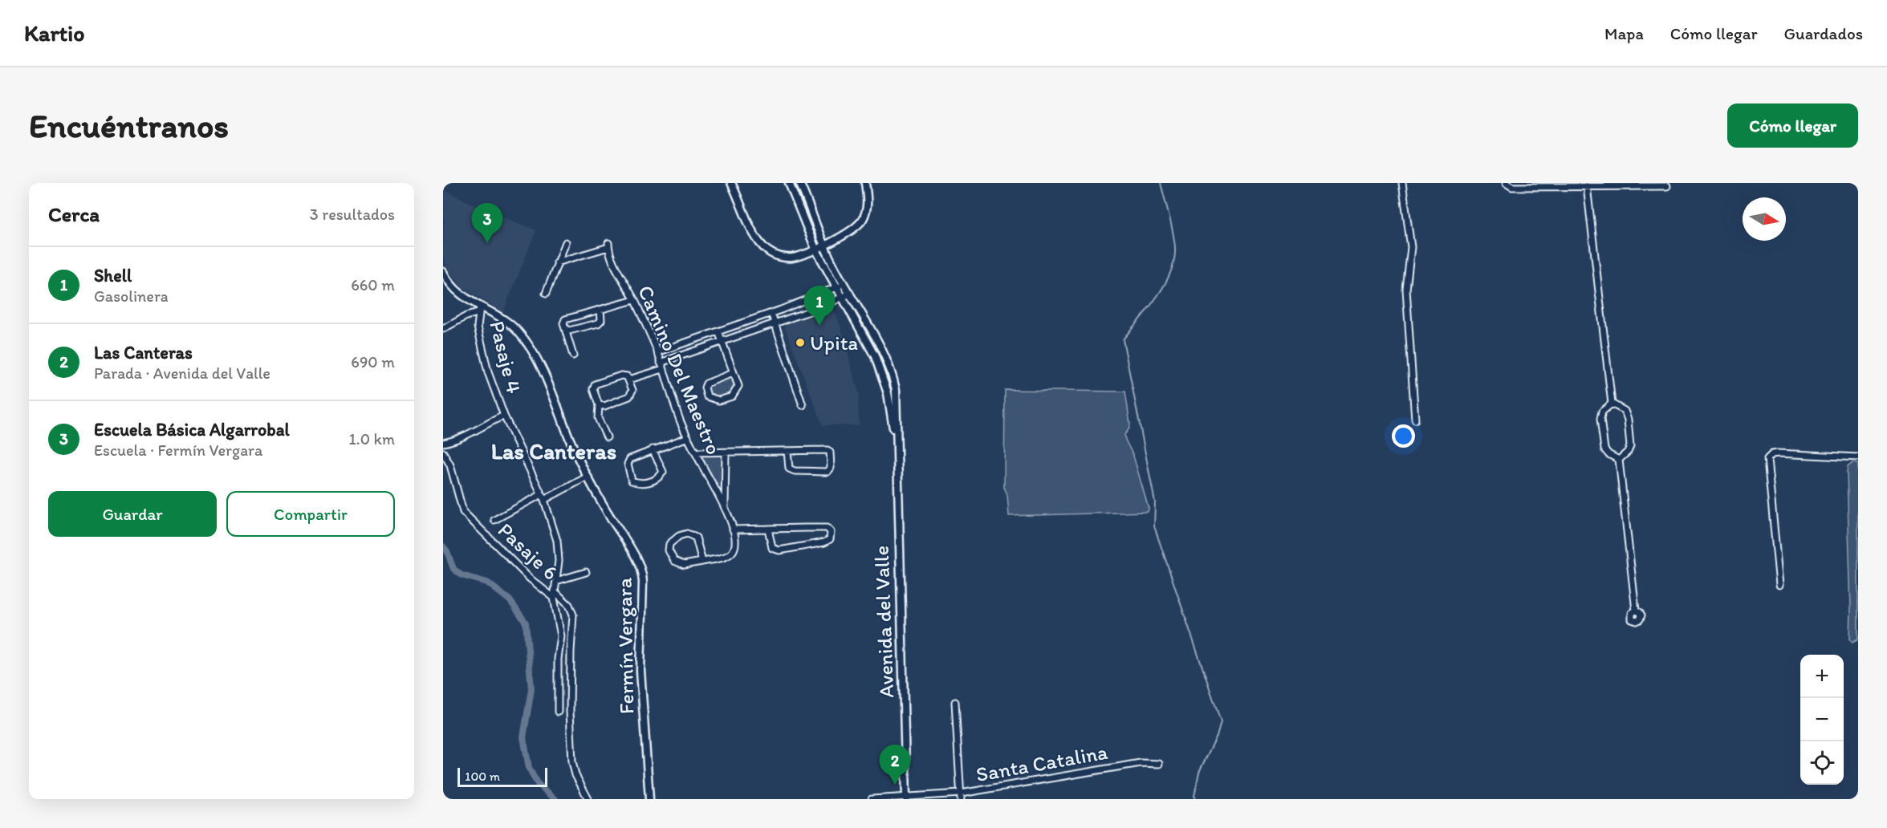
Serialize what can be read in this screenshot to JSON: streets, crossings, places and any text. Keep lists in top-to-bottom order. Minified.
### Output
{"streets":{"street":["Pasaje 4","Camino Del Maestro","Pasaje 6","Avenida del Valle","Fermín Vergara","Santa Catalina"]},"crossings":[["Pasaje 4","Pasaje 6"],["Pasaje 4","Fermín Vergara"],["Avenida del Valle","Santa Catalina"]],"districts":["Las Canteras"],"places":["Upita"],"scale_bar":"100 m","north":"right","page":{"header":"Kartio","nav":["Mapa","Cómo llegar","Guardados"],"buttons":["Cómo llegar",["Guardar","Compartir"]],"title":"Encuéntranos","heading":["Cerca","3 resultados"],"pins":["3","1","2"],"list":[{"mark":"1","name":"Shell","note":"Gasolinera","value":"660 m"},{"mark":"2","name":"Las Canteras","note":"Parada · Avenida del Valle","value":"690 m"},{"mark":"3","name":"Escuela Básica Algarrobal","note":"Escuela · Fermín Vergara","value":"1.0 km"}],"map_buttons":["+","−"],"scale":"100 m"}}
